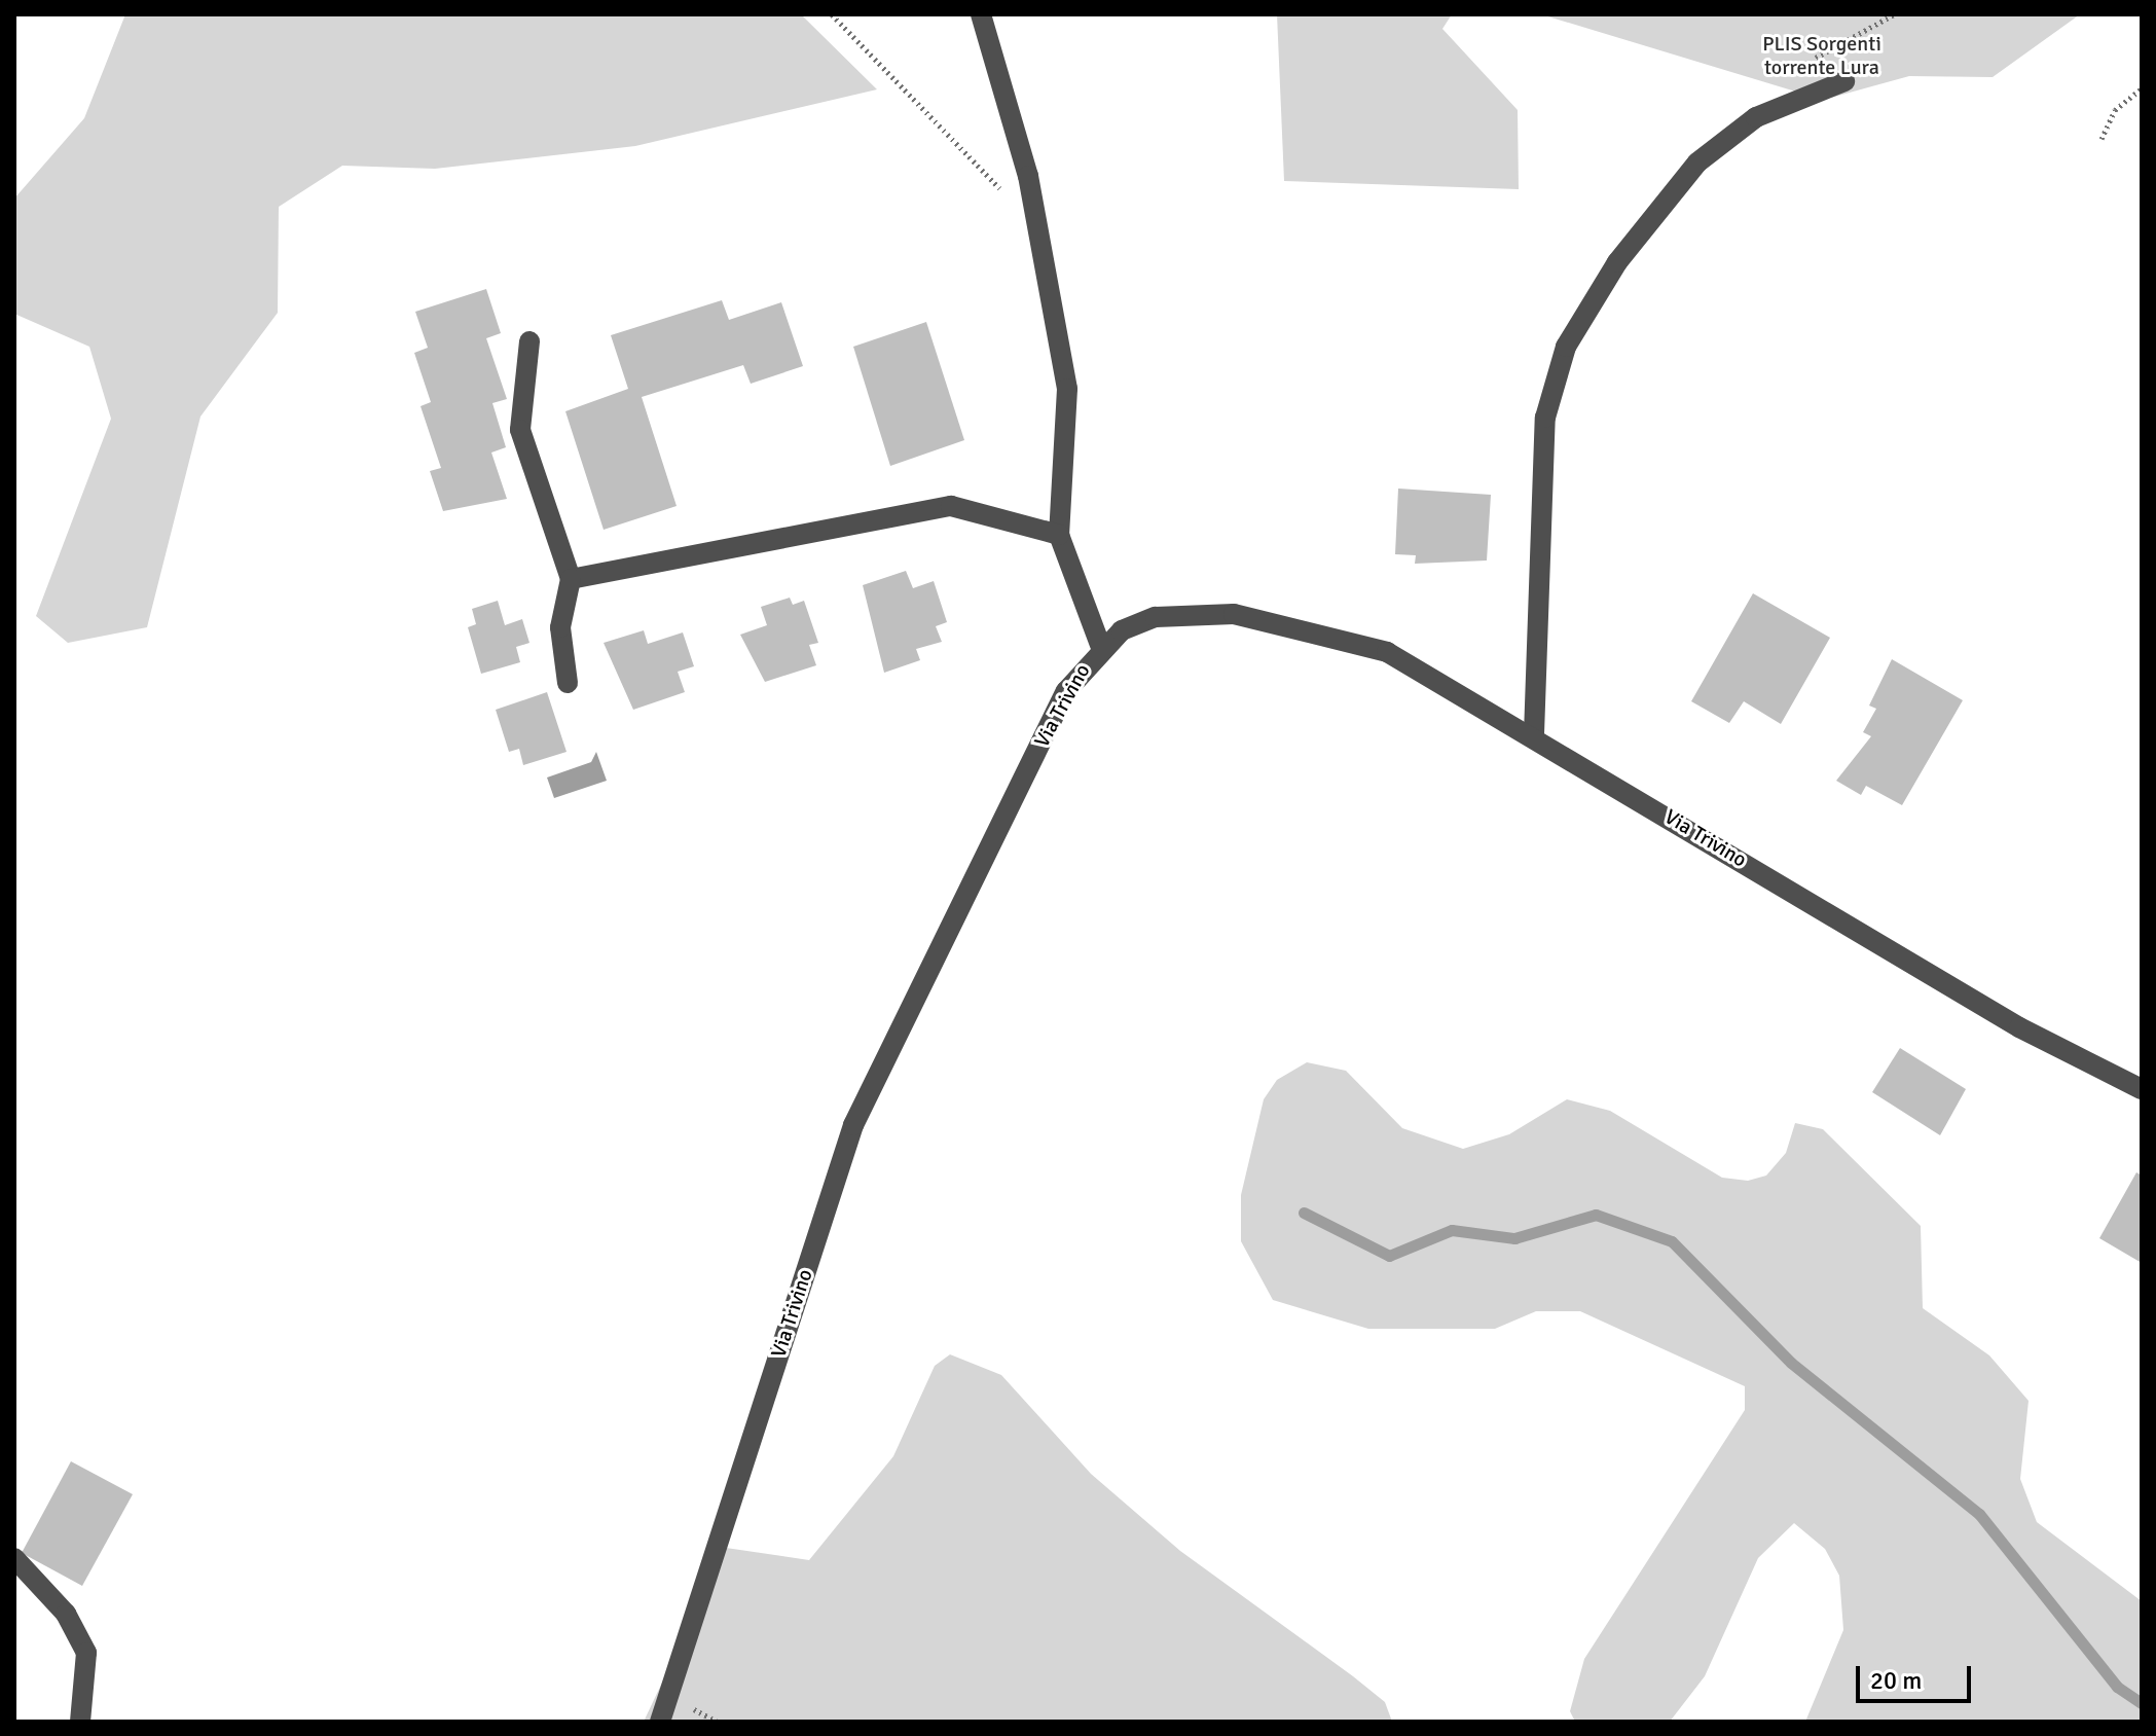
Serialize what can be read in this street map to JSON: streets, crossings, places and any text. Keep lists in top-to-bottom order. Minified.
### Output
{"streets":{"street":["Via Trivino"]},"parks":["PLIS Sorgenti torrente Lura"],"scale_bar":"20 m"}
